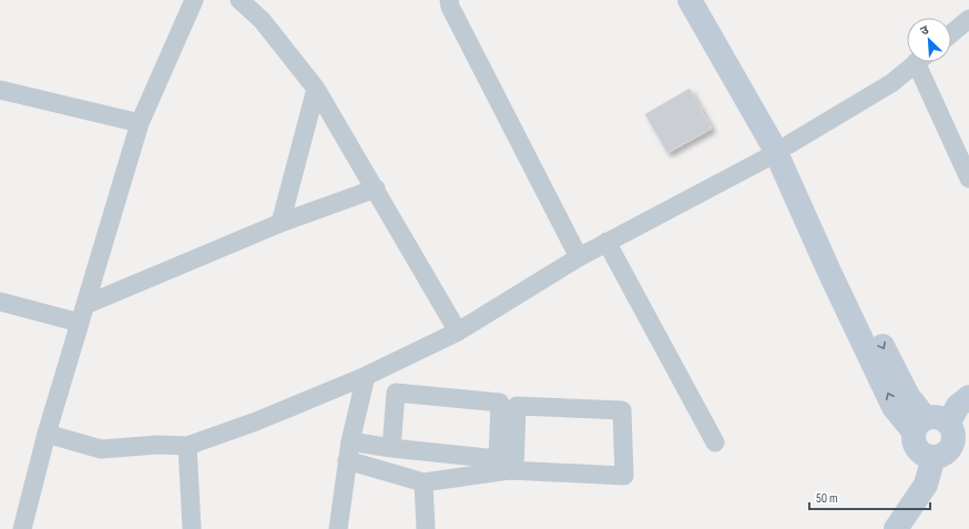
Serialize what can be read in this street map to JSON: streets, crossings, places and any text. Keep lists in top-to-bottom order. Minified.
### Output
{"scale_bar":"50 m","north":"top left"}
